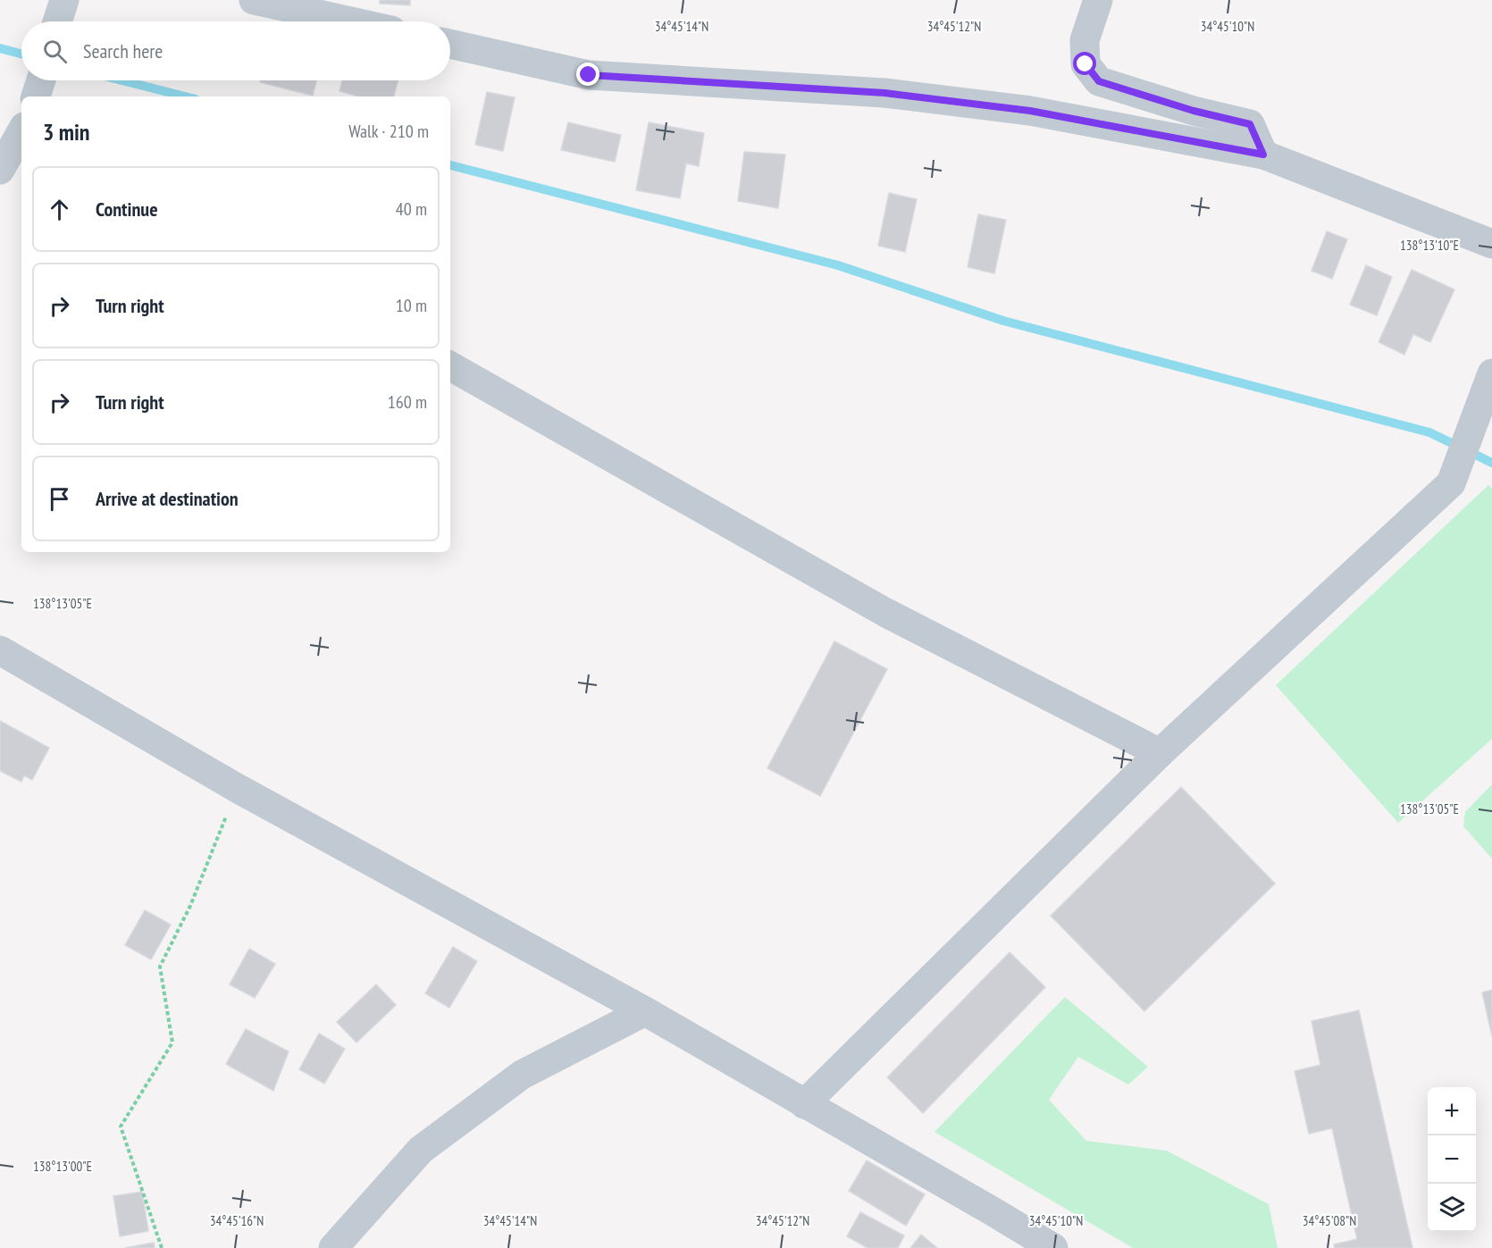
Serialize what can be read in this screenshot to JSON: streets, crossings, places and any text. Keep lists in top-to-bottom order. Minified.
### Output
{"page":{"search":"Search here","heading":["3 min","Walk · 210 m"],"list":[["Continue","40 m"],["Turn right","10 m"],["Turn right","160 m"],"Arrive at destination"],"map_buttons":["+","−"]},"coordinates":["34°45'14\"N","34°45'12\"N","34°45'10\"N","138°13'10\"E","138°13'05\"E","138°13'00\"E","34°45'16\"N","34°45'08\"N"]}
